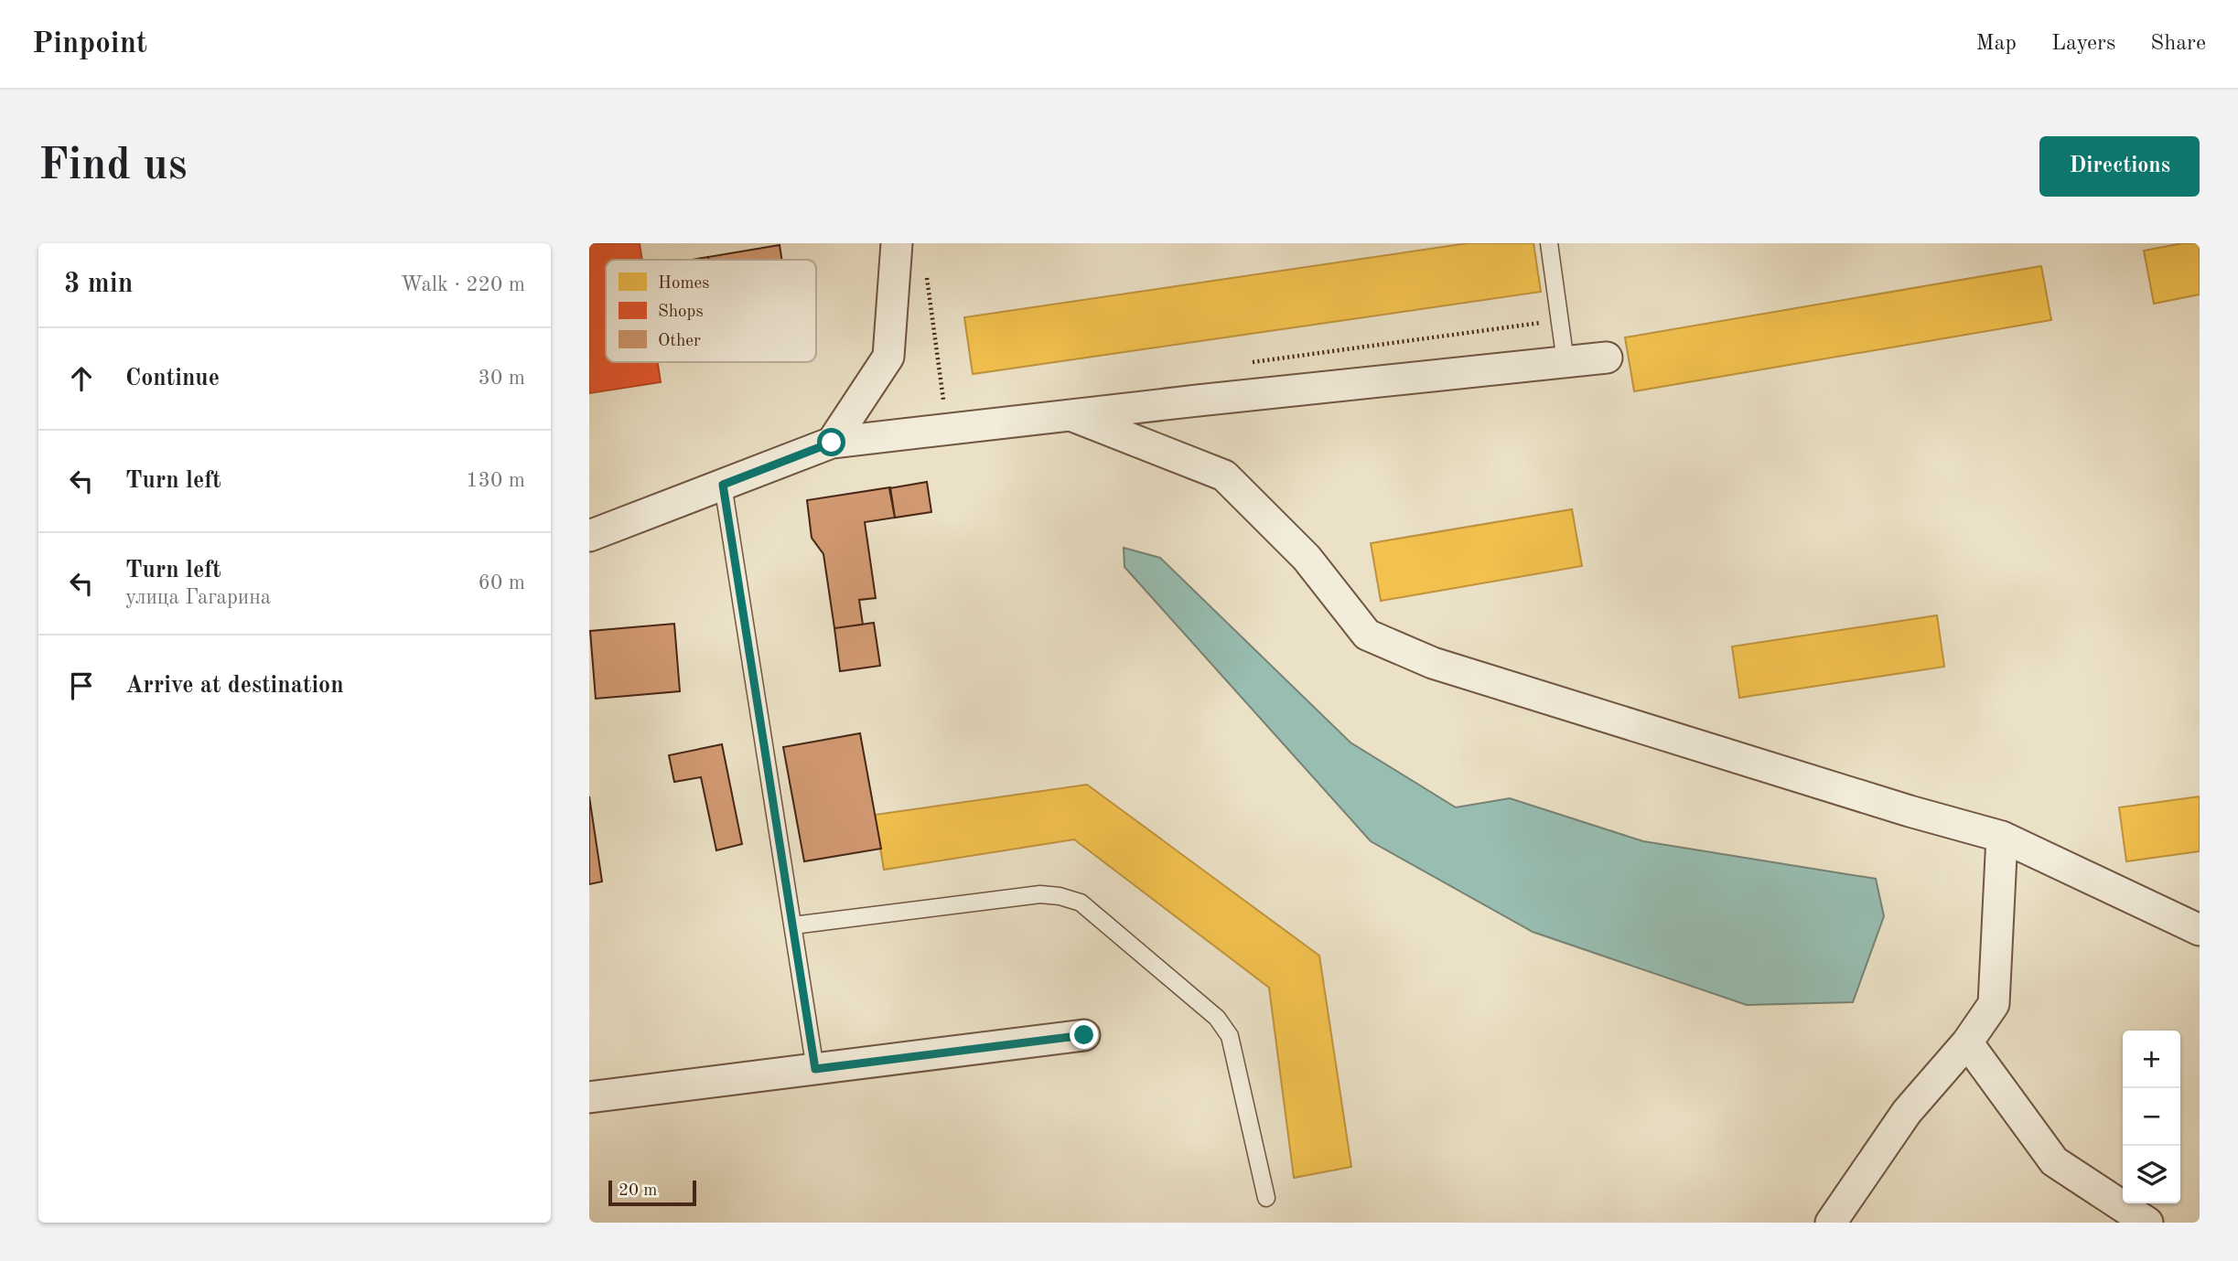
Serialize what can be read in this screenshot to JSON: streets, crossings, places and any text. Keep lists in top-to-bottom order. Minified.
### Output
{"legend":["Homes","Shops","Other"],"scale_bar":"20 m","page":{"header":"Pinpoint","nav":["Map","Layers","Share"],"buttons":"Directions","title":"Find us","heading":["3 min","Walk · 220 m"],"list":[["Continue","30 m"],["Turn left","130 m"],["Turn left","улица Гагарина","60 m"],"Arrive at destination"],"map_buttons":["+","−"],"scale":"20 m"}}
